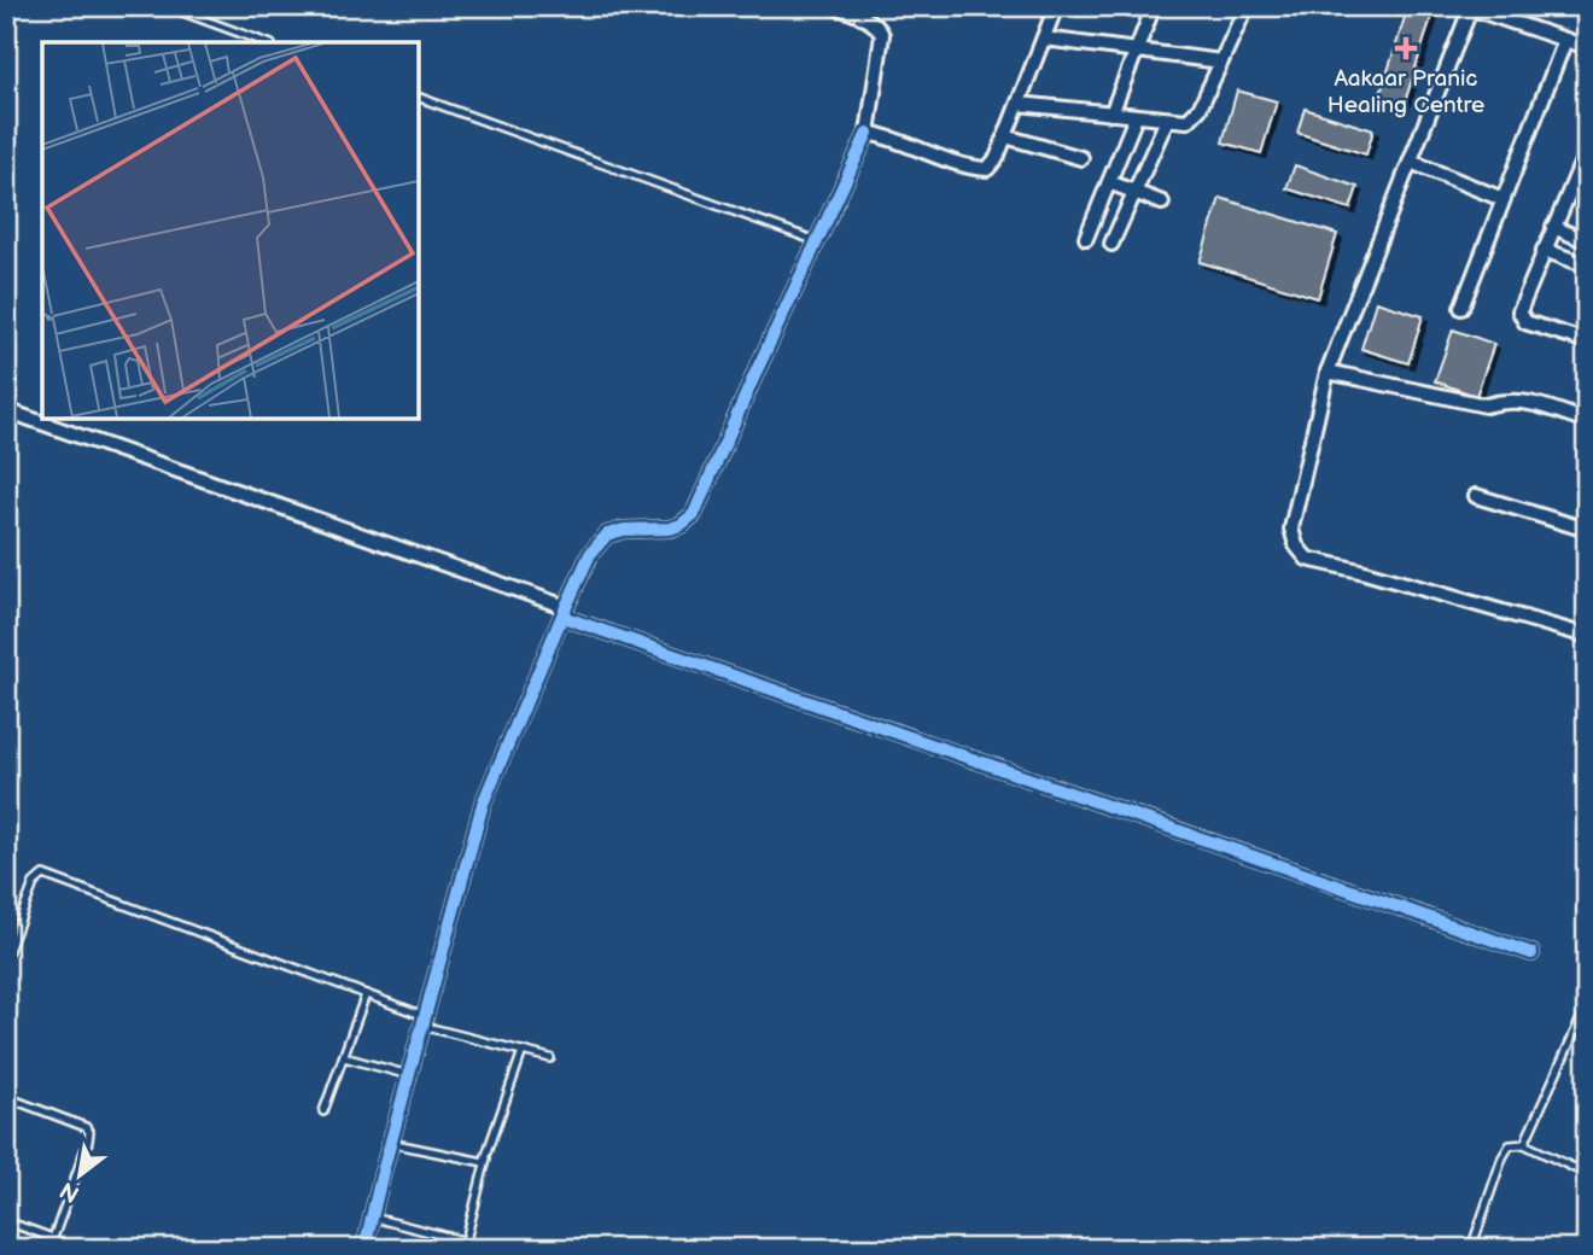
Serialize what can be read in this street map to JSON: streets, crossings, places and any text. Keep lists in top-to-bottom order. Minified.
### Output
{"places":{"health":["Aakaar Pranic Healing Centre"]},"north":"bottom left"}
